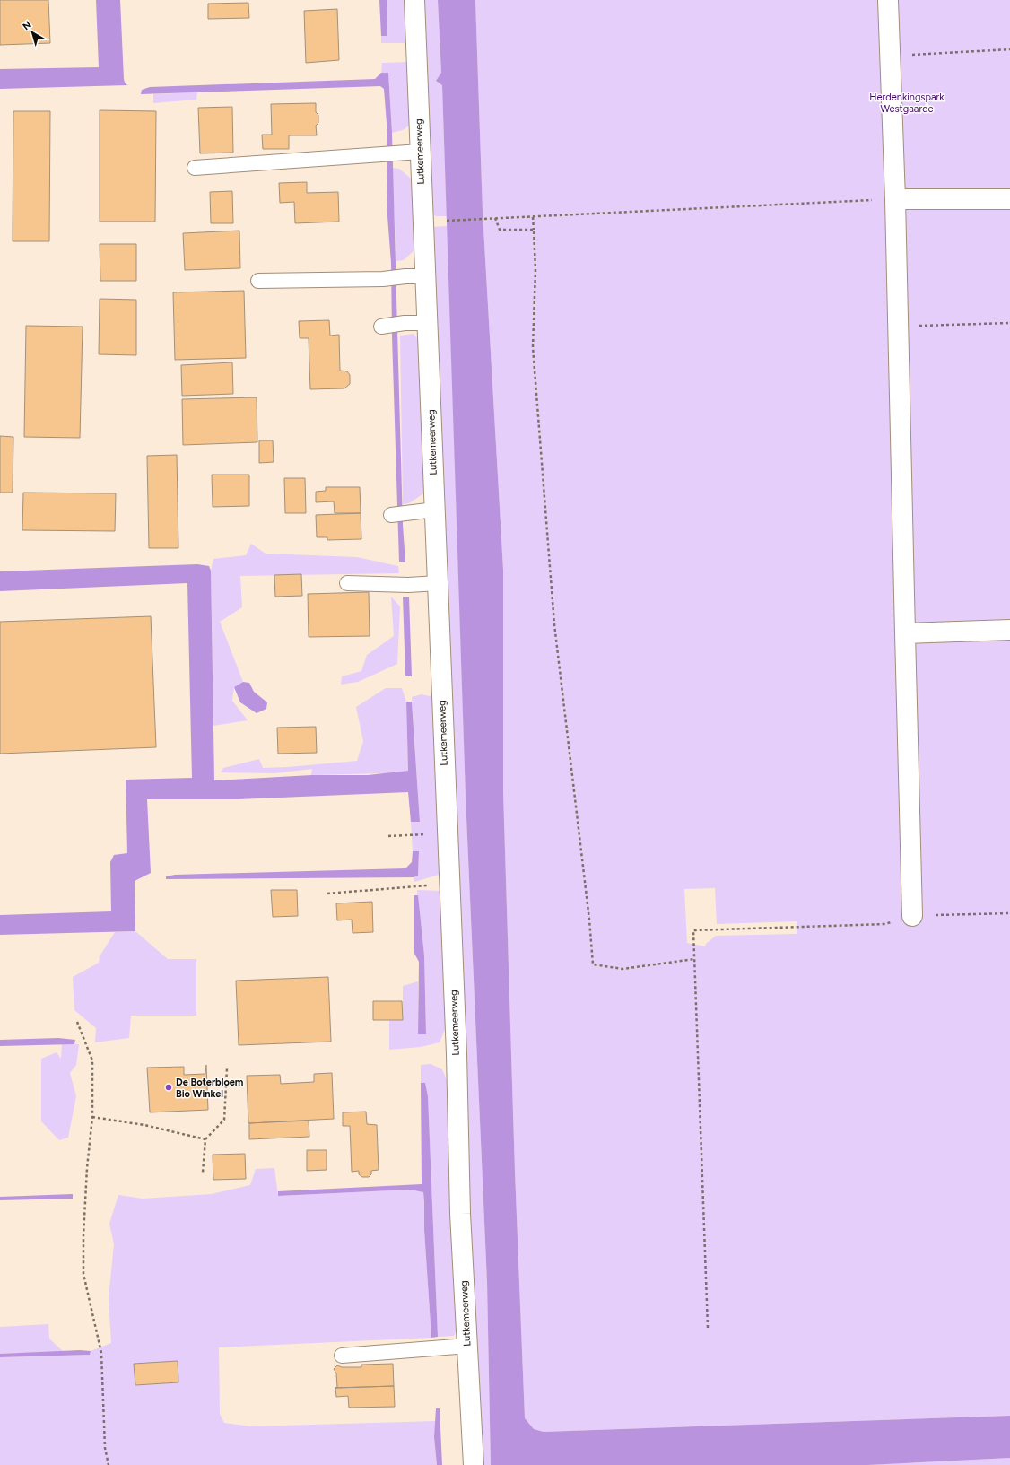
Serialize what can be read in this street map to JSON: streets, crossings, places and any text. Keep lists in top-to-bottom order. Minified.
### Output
{"streets":{"street":["Lutkemeerweg"]},"parks":["Herdenkingspark Westgaarde"],"places":["De Boterbloem Bio Winkel"],"north":"top left"}
